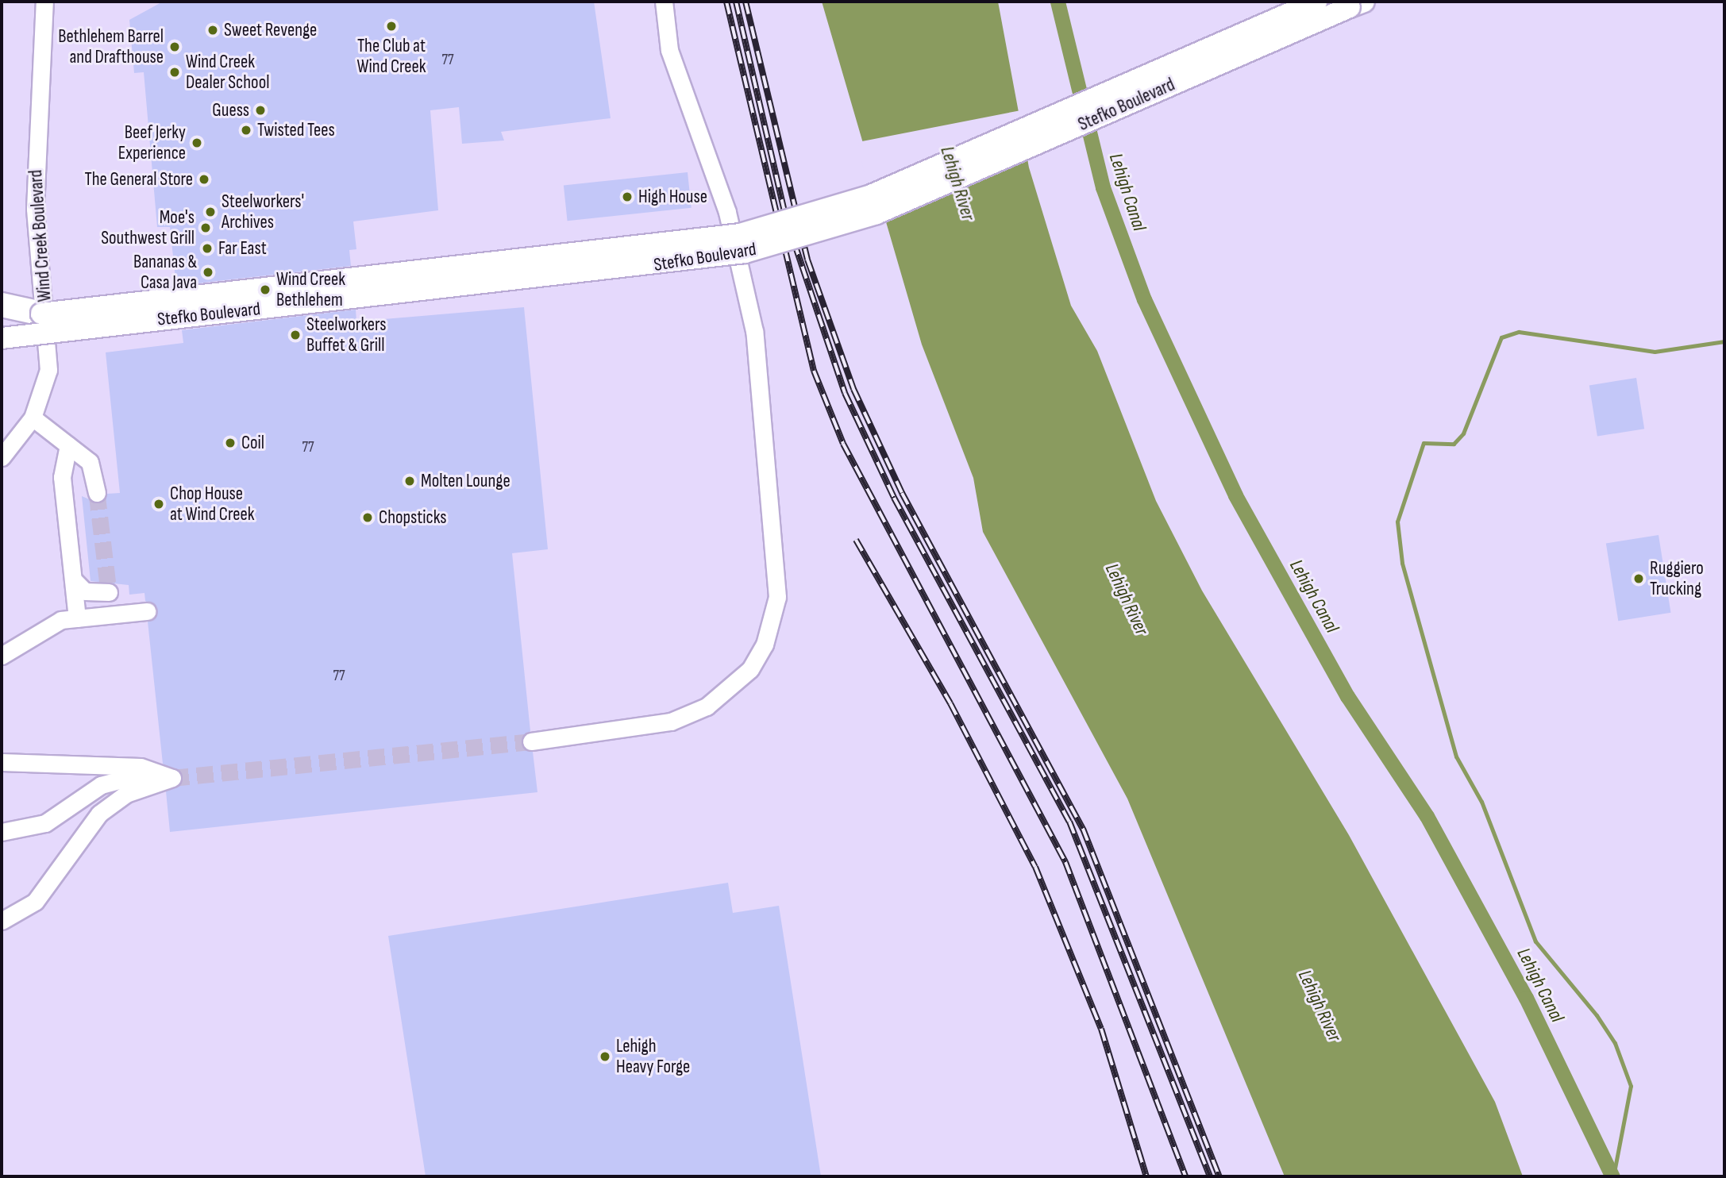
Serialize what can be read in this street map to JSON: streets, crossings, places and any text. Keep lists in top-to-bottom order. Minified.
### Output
{"streets":{"main road":["Stefko Boulevard"],"street":["Wind Creek Boulevard"]},"water":["Lehigh River","Lehigh Canal"],"places":["The Club at Wind Creek","Sweet Revenge","Bethlehem Barrel and Drafthouse","Wind Creek Dealer School","Guess","Twisted Tees","Beef Jerky Experience","The General Store","High House","Steelworkers' Archives","Moe's Southwest Grill","Far East","Bananas & Casa Java","Wind Creek Bethlehem","Steelworkers Buffet & Grill","Coil","Molten Lounge","Chop House at Wind Creek","Chopsticks","Ruggiero Trucking","Lehigh Heavy Forge"],"house_numbers":["77","77","77"]}
